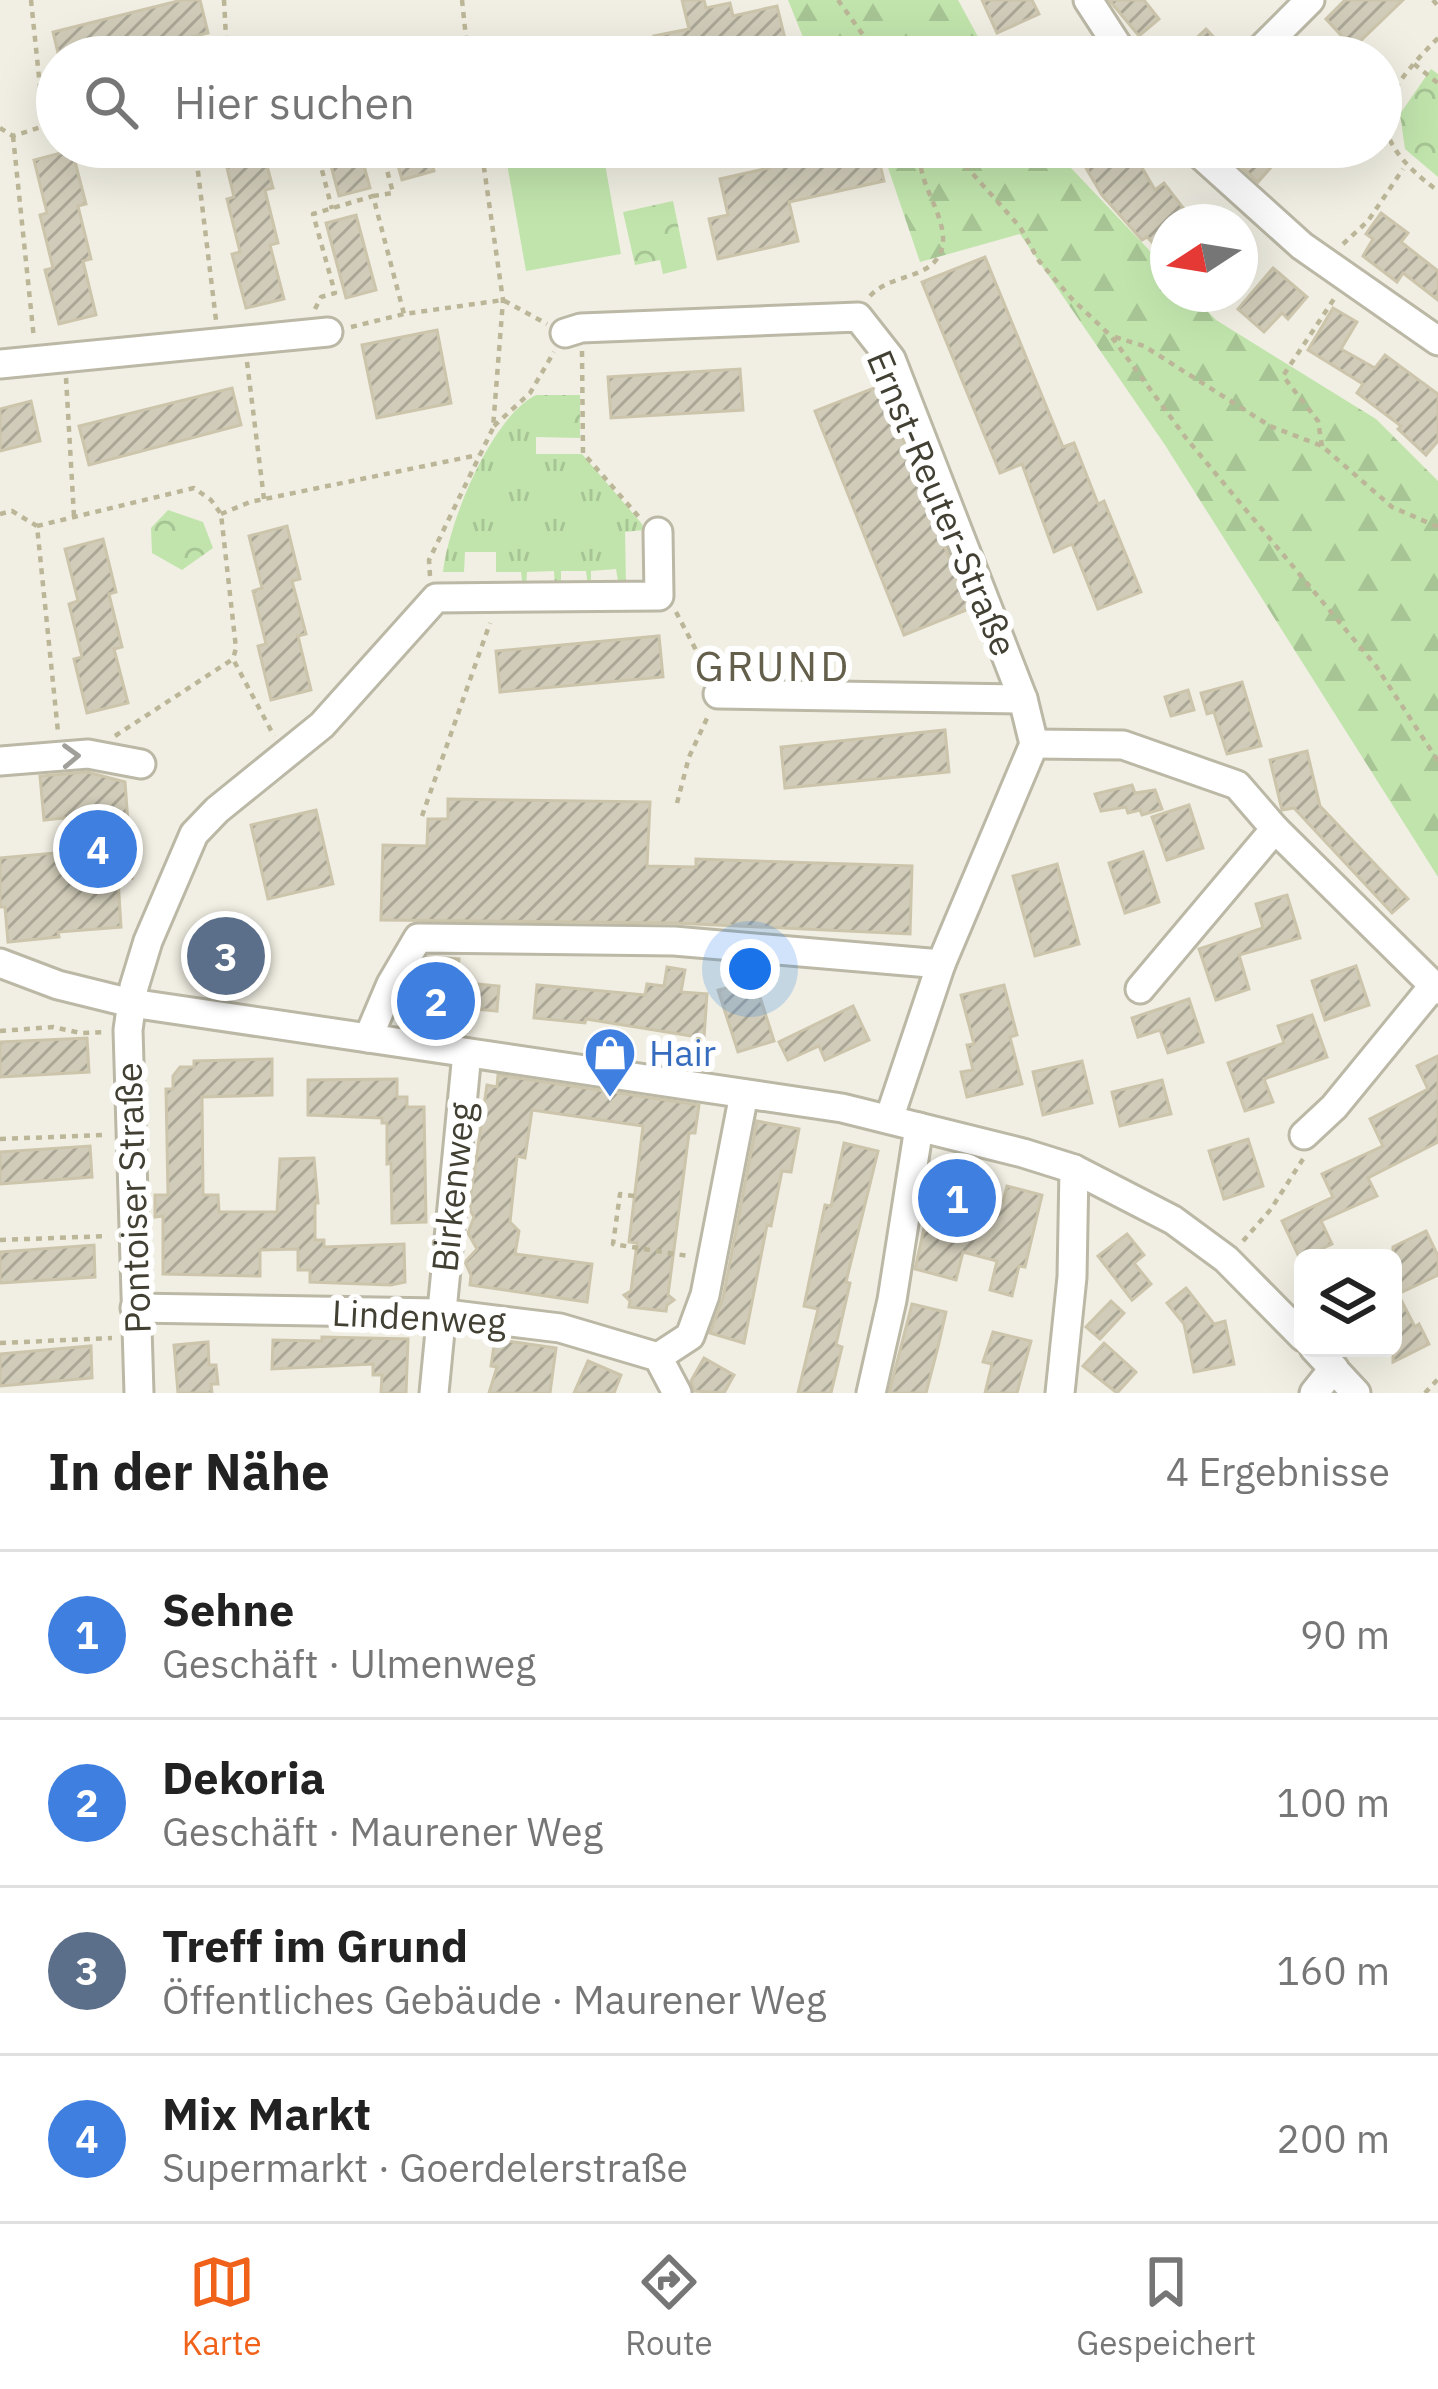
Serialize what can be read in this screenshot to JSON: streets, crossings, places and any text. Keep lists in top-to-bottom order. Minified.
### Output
{"streets":{"street":["Ernst-Reuter-Straße","Birkenweg","Pontoiser Straße","Lindenweg"]},"crossings":[["Birkenweg","Lindenweg"],["Pontoiser Straße","Lindenweg"]],"districts":["GRUND"],"places":{"shop":["Hair"]},"north":"left","page":{"search":"Hier suchen","pins":["4","3","2","1"],"heading":["In der Nähe","4 Ergebnisse"],"list":[{"mark":"1","name":"Sehne","note":"Geschäft · Ulmenweg","value":"90 m"},{"mark":"2","name":"Dekoria","note":"Geschäft · Maurener Weg","value":"100 m"},{"mark":"3","name":"Treff im Grund","note":"Öffentliches Gebäude · Maurener Weg","value":"160 m"},{"mark":"4","name":"Mix Markt","note":"Supermarkt · Goerdelerstraße","value":"200 m"}],"nav":["Karte","Route","Gespeichert"]}}
